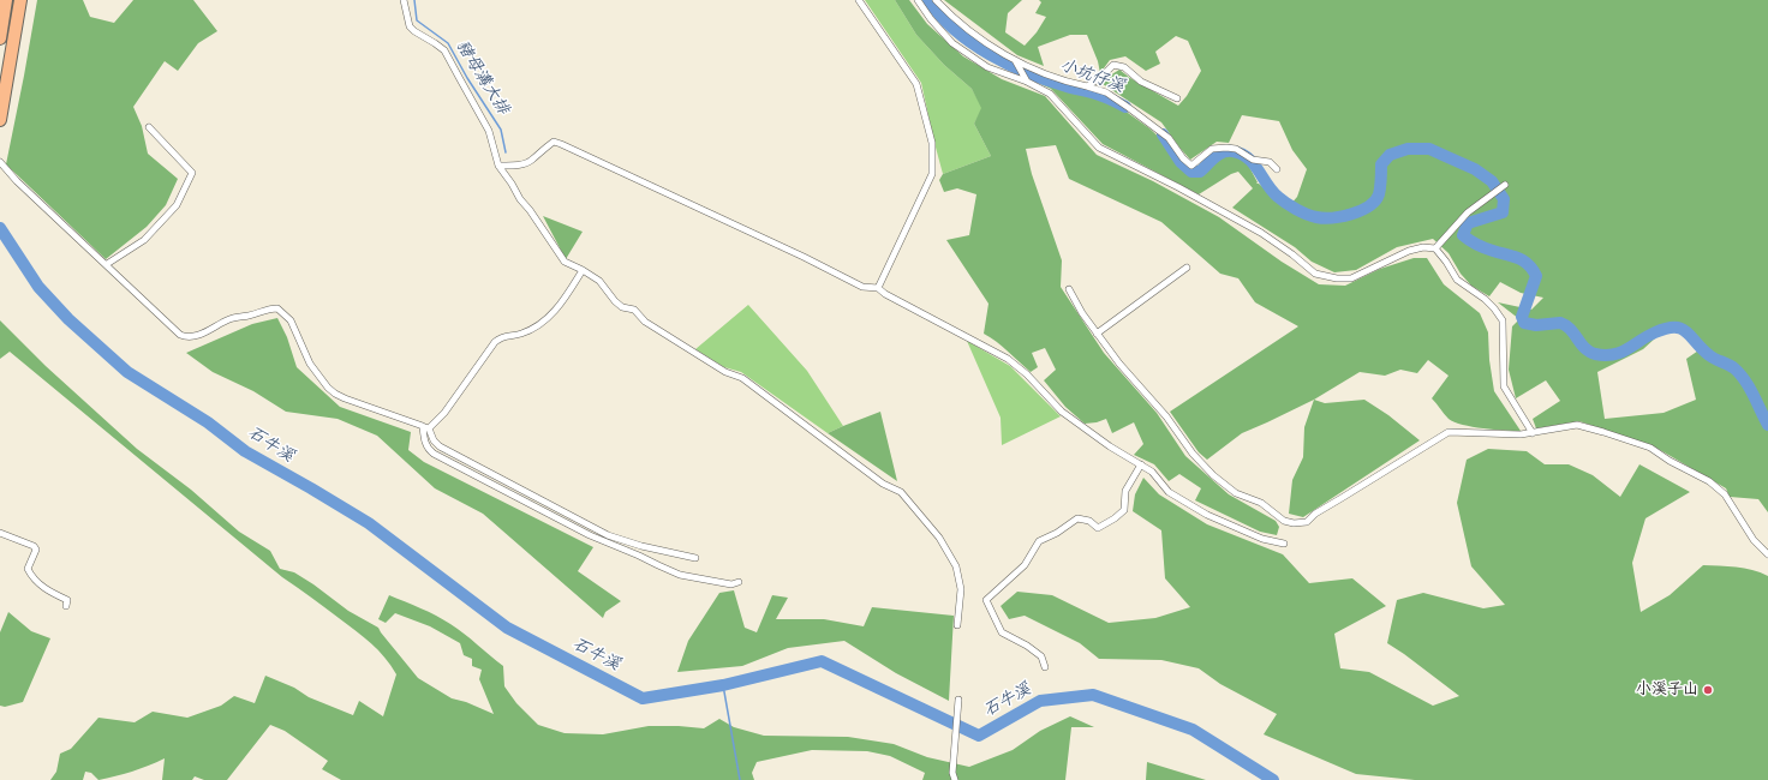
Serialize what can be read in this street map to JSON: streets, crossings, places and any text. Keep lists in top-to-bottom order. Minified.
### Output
{"water":["小坑仔溪","豬母溝大排","石牛溪"],"places":["小溪子山"]}
